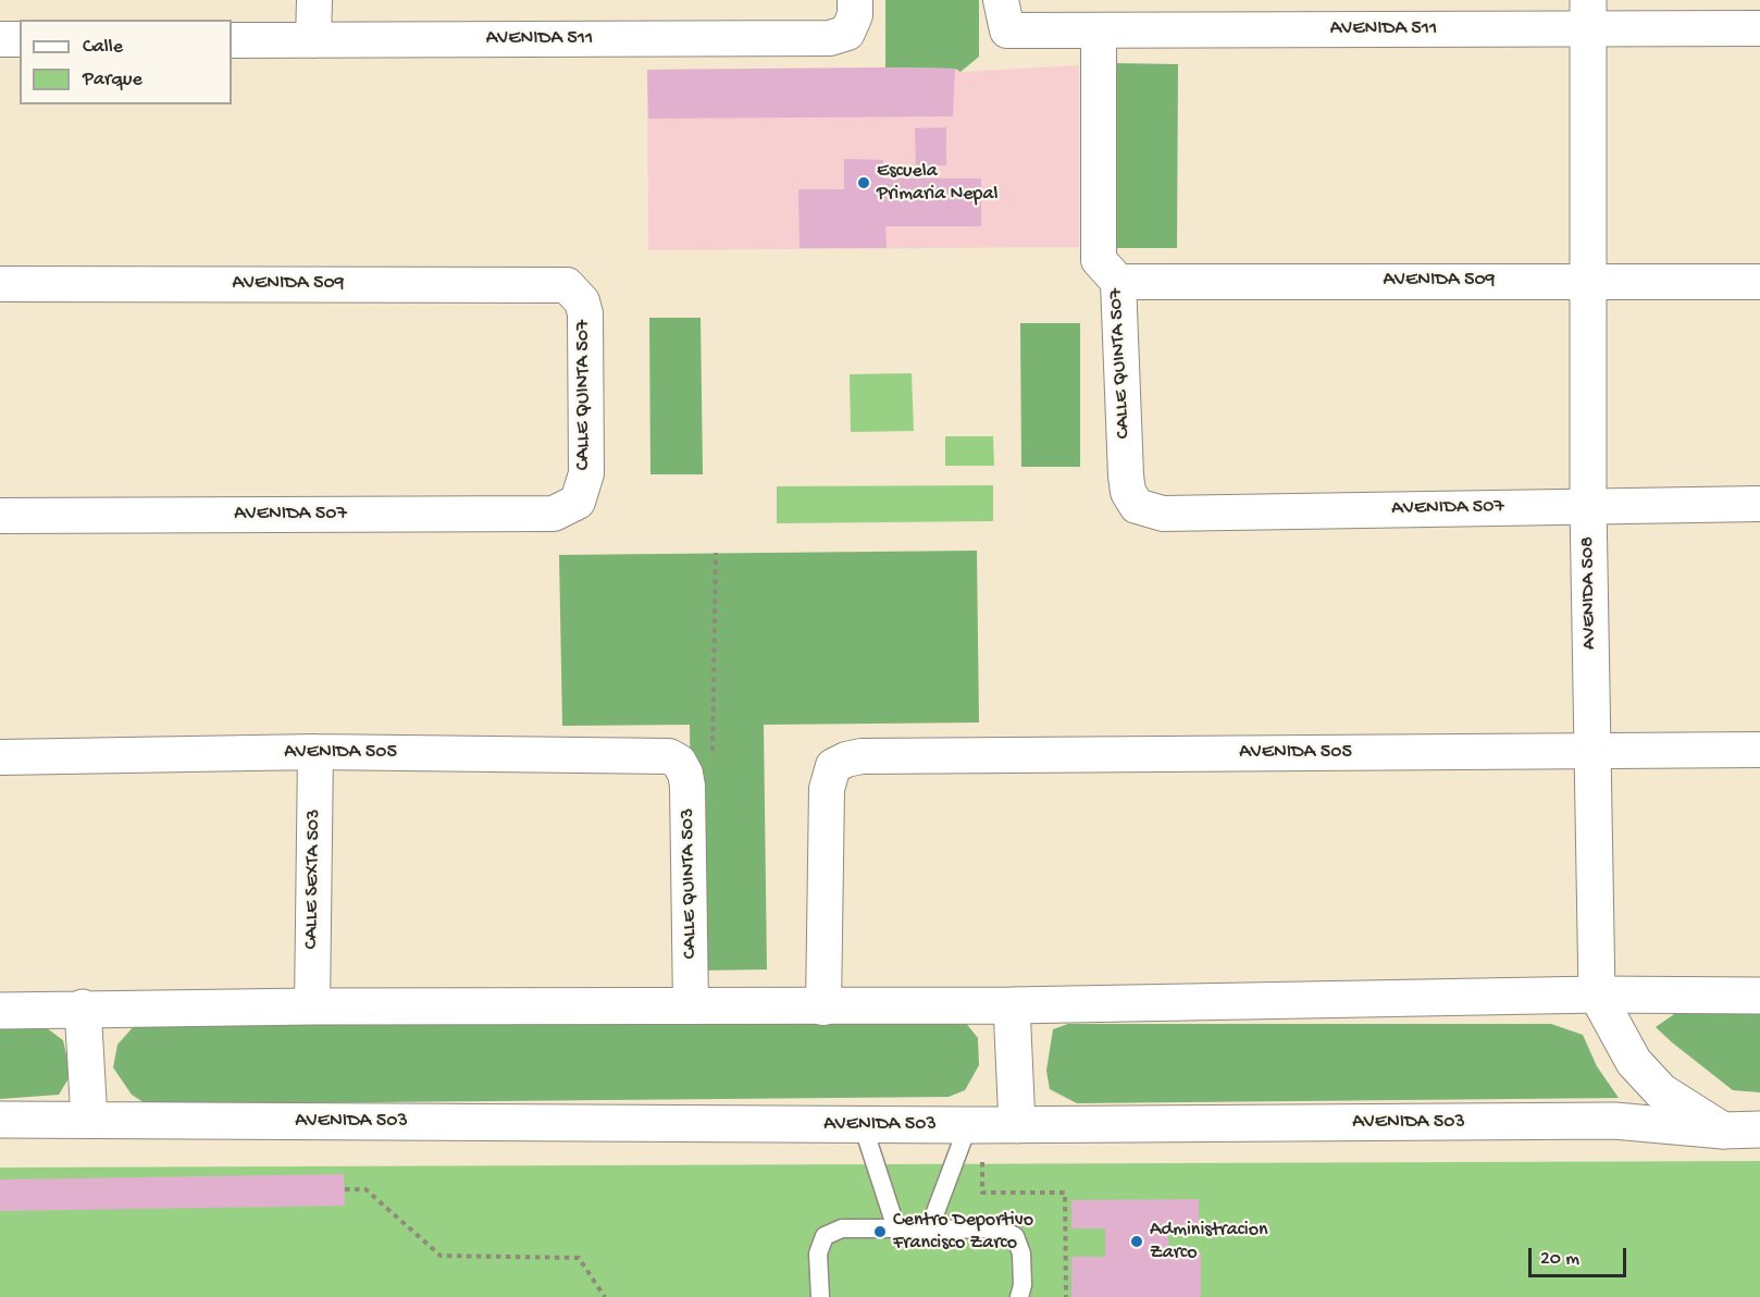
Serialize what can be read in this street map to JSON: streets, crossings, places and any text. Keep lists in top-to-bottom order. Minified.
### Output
{"streets":{"street":["AVENIDA 511","AVENIDA 509","CALLE QUINTA 507","AVENIDA 507","AVENIDA 508","AVENIDA 505","CALLE SEXTA 503","CALLE QUINTA 503","AVENIDA 503"]},"crossings":[["AVENIDA 511","CALLE QUINTA 507"],["AVENIDA 511","AVENIDA 508"],["AVENIDA 509","CALLE QUINTA 507"],["AVENIDA 509","AVENIDA 508"],["CALLE QUINTA 507","AVENIDA 507"],["AVENIDA 507","AVENIDA 508"],["AVENIDA 508","AVENIDA 505"],["AVENIDA 508","AVENIDA 503"],["AVENIDA 505","CALLE SEXTA 503"],["AVENIDA 505","CALLE QUINTA 503"]],"places":["Escuela Primaria Nepal","Centro Deportivo Francisco Zarco","Administracion Zarco"],"legend":["Calle","Parque"],"scale_bar":"20 m"}
